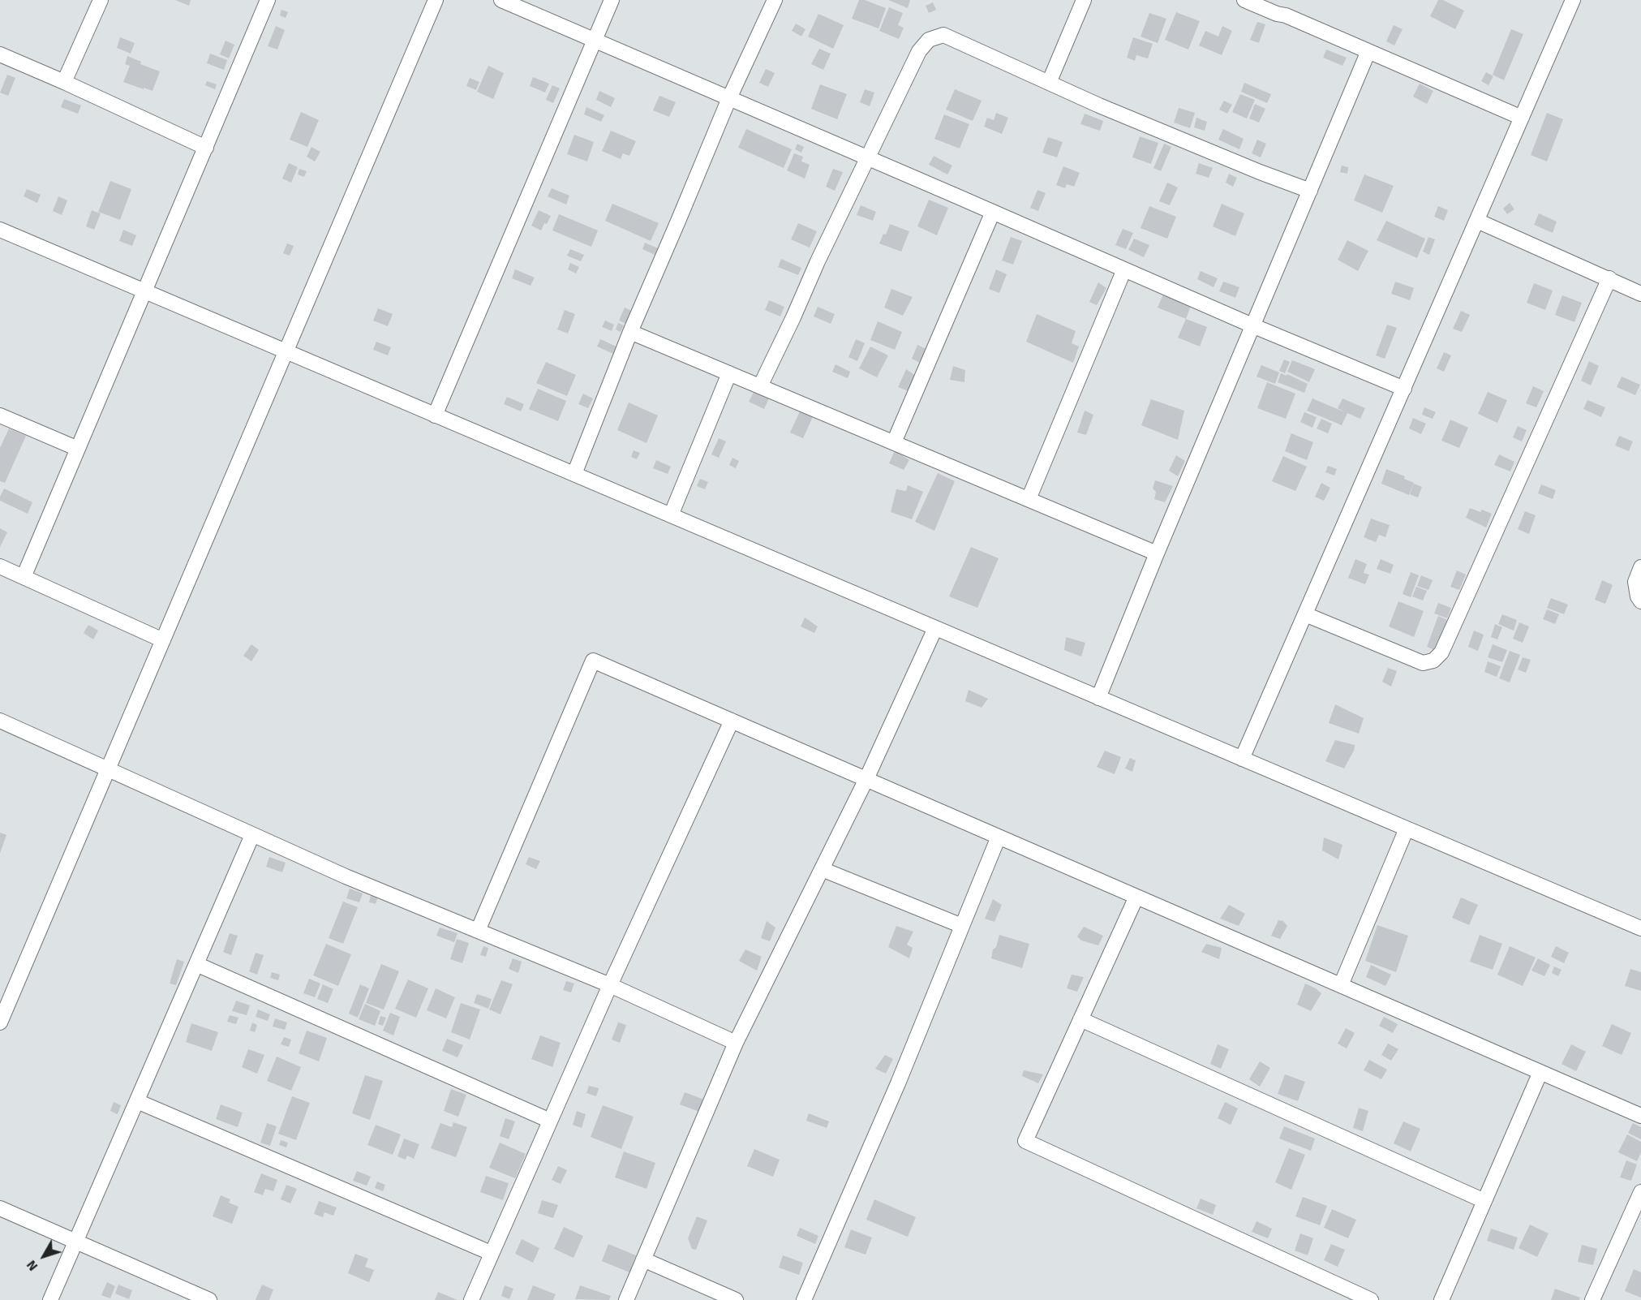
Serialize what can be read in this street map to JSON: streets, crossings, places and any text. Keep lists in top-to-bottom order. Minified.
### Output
{"north":"bottom left"}
